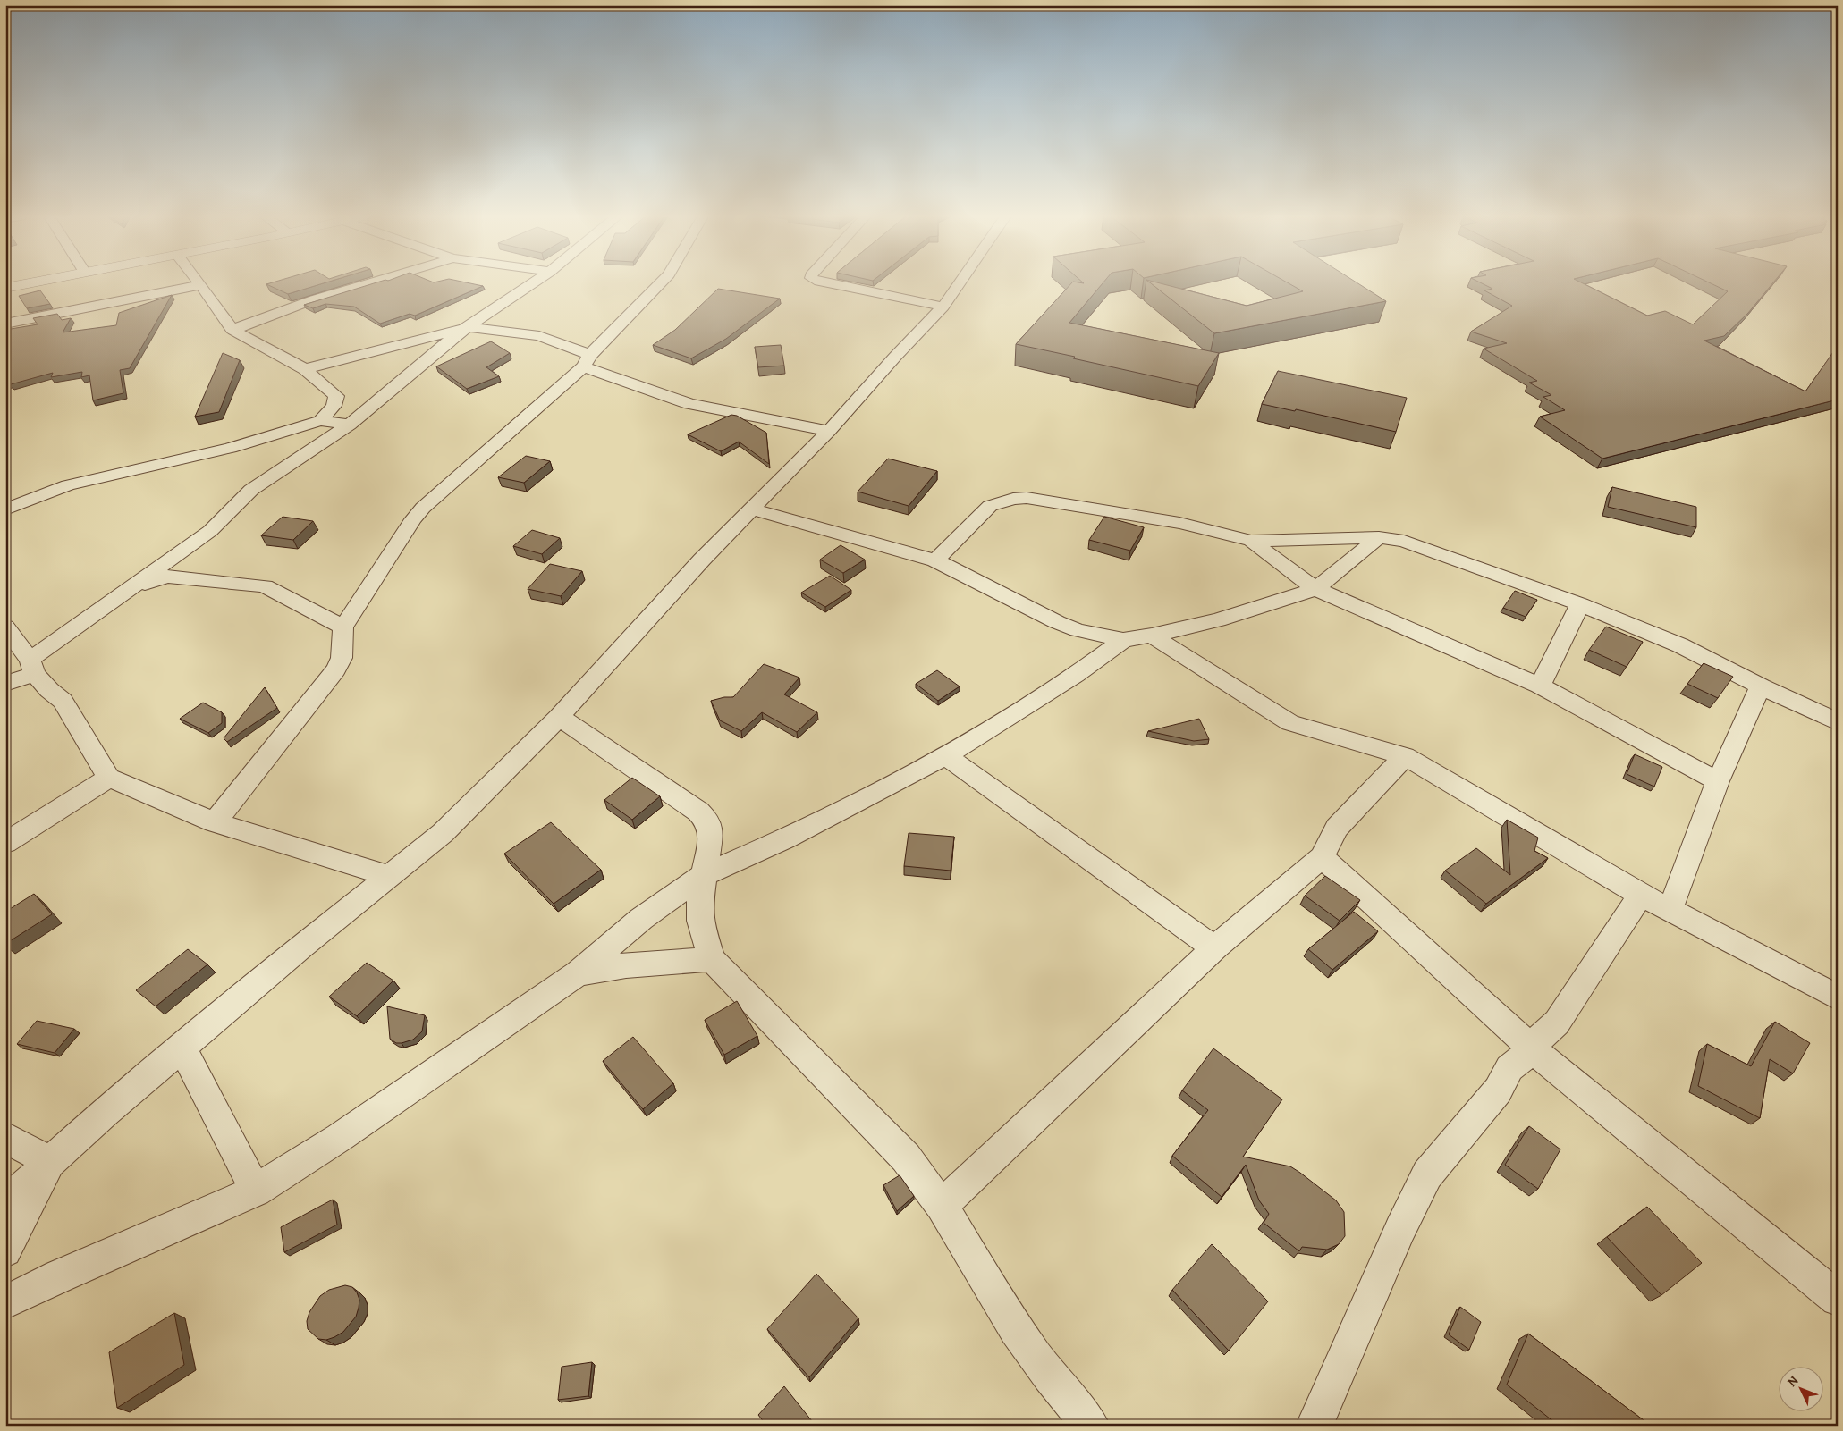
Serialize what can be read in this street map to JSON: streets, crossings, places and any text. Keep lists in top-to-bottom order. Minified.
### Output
{"north":"top left"}
